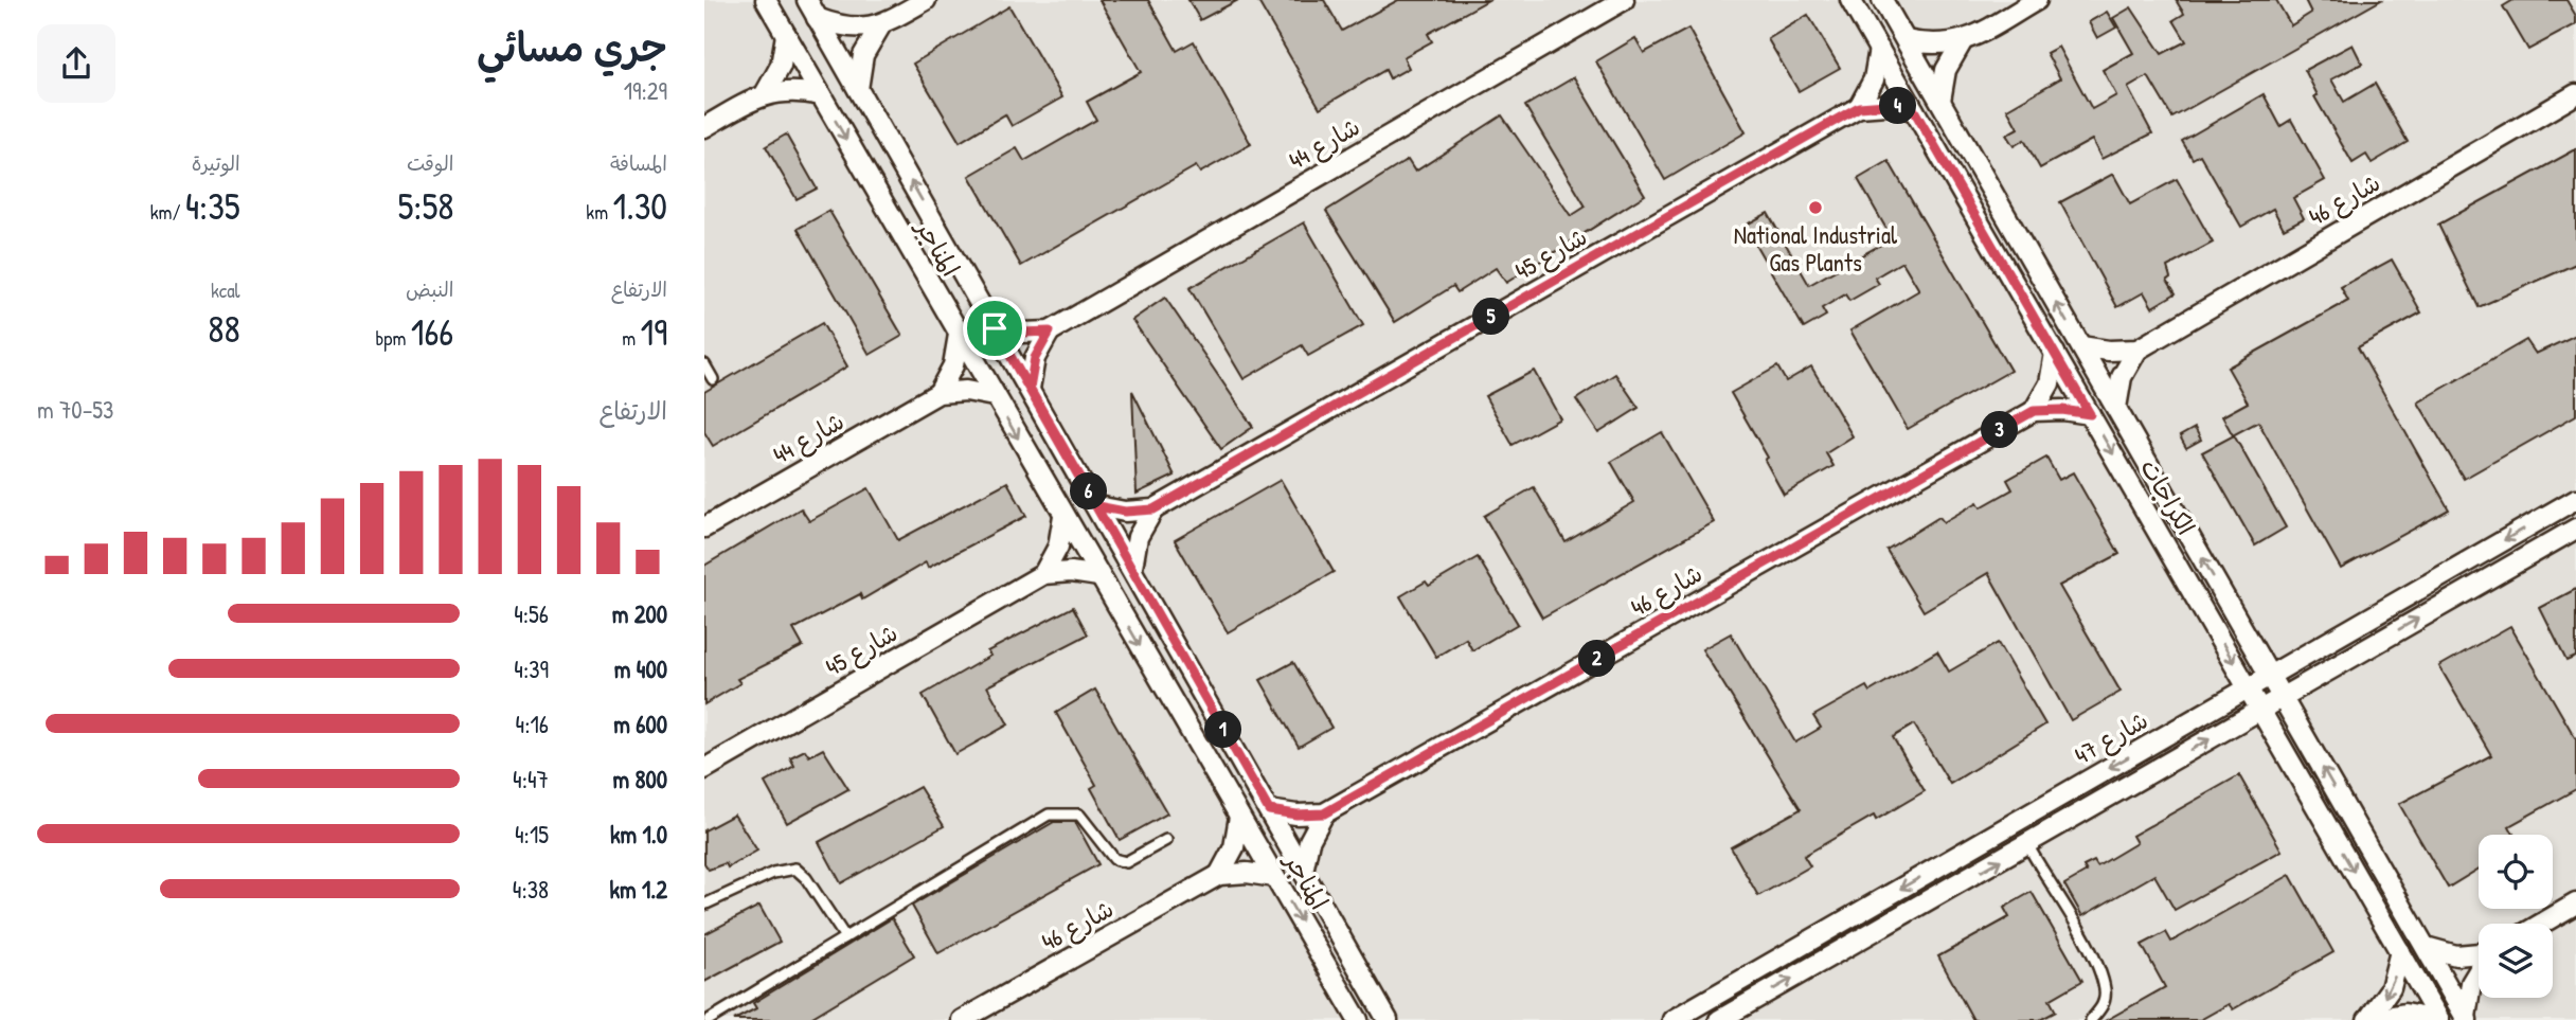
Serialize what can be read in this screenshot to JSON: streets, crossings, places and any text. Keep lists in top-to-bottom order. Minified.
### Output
{"streets":{"street":["شارع 44","شارع 46","المناجر","شارع 45","الكراجات","شارع 47"]},"crossings":[["شارع 44","المناجر"],["شارع 46","المناجر"],["شارع 46","الكراجات"],["المناجر","شارع 45"],["شارع 45","الكراجات"],["الكراجات","شارع 47"]],"places":["National Industrial Gas Plants"],"page":{"heading":["جري مسائي","19:29"],"pins":["4","5","3","6","2","1"],"stats":[["المسافة","1.30 km"],["الوقت","5:58"],["الوتيرة","4:35 /km"],["الارتفاع","19 m"],["النبض","166 bpm"],["kcal","88"]],"chart":["الارتفاع","53–70 m"],"list":[{"name":"200 m","note":"4:56"},{"name":"400 m","note":"4:39"},{"name":"600 m","note":"4:16"},{"name":"800 m","note":"4:47"},{"name":"1.0 km","note":"4:15"},{"name":"1.2 km","note":"4:38"}]}}
